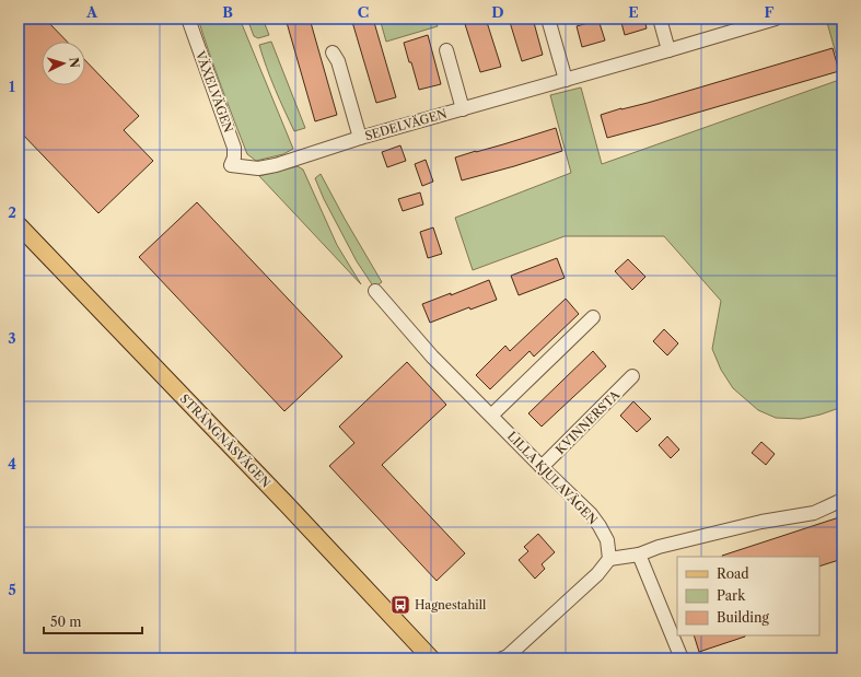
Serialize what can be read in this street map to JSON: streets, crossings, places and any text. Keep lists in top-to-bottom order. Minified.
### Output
{"streets":{"main road":["STRÄNGNÄSVÄGEN"],"street":["VÄXELVÄGEN","SEDELVÄGEN","KVINNERSTA","LILLA KJULAVÄGEN"]},"crossings":[["VÄXELVÄGEN","SEDELVÄGEN"],["KVINNERSTA","LILLA KJULAVÄGEN"]],"places":{"bus stop":["Hagnestahill"]},"legend":["Road","Park","Building"],"scale_bar":"50 m","north":"right","grid":{"columns":["A","B","C","D","E","F"],"rows":["1","2","3","4","5"]}}
